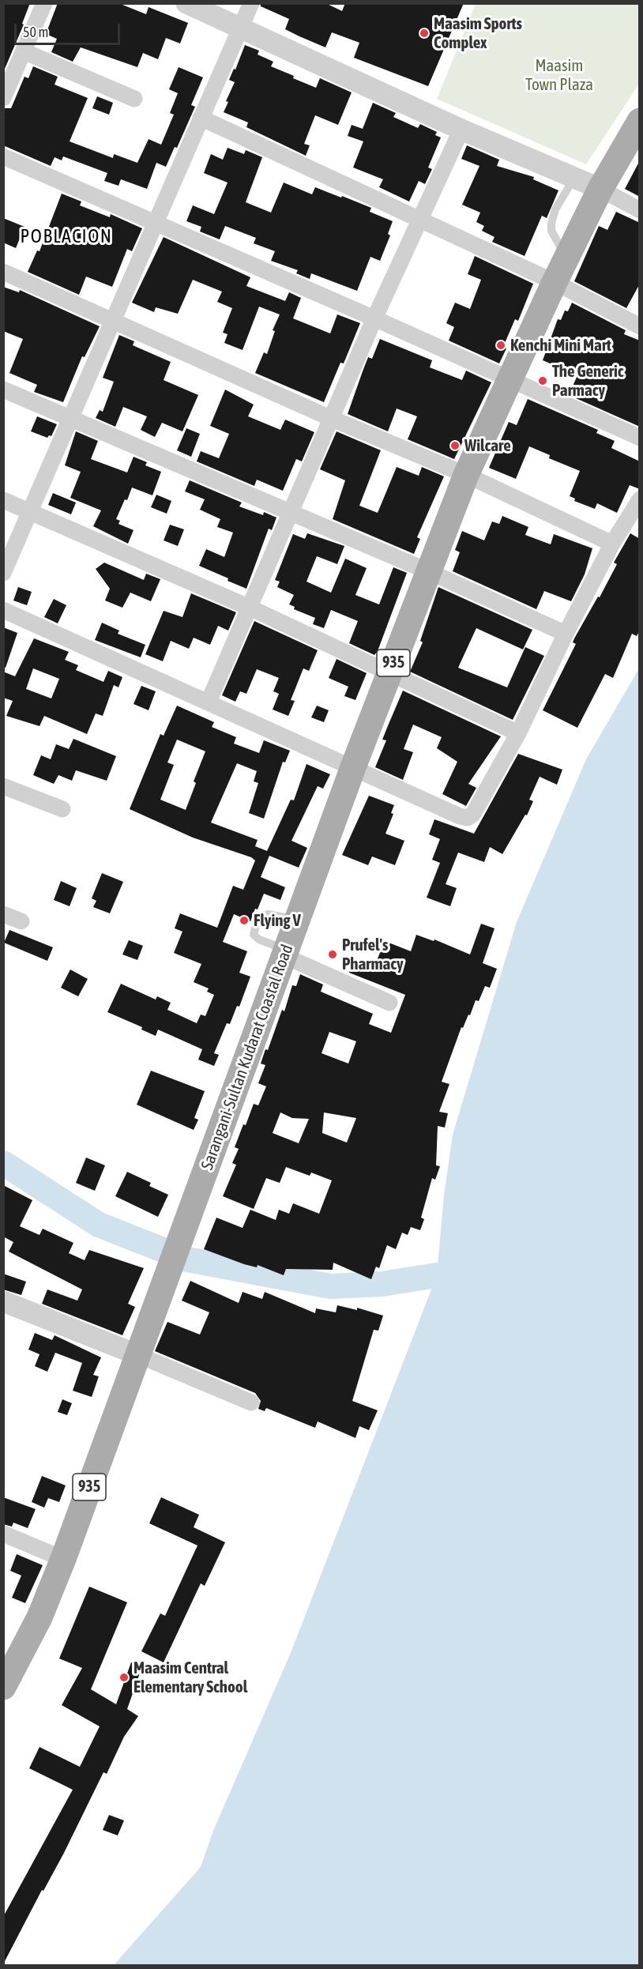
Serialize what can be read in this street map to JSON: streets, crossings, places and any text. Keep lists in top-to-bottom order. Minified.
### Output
{"streets":{"main road":["935","Sarangani-Sultan Kudarat Coastal Road"]},"districts":["POBLACION"],"parks":["Maasim Town Plaza"],"places":["Maasim Sports Complex","Kenchi Mini Mart","The Generic Parmacy","Wilcare","Flying V","Prufel's Pharmacy","Maasim Central Elementary School"],"scale_bar":"50 m"}
